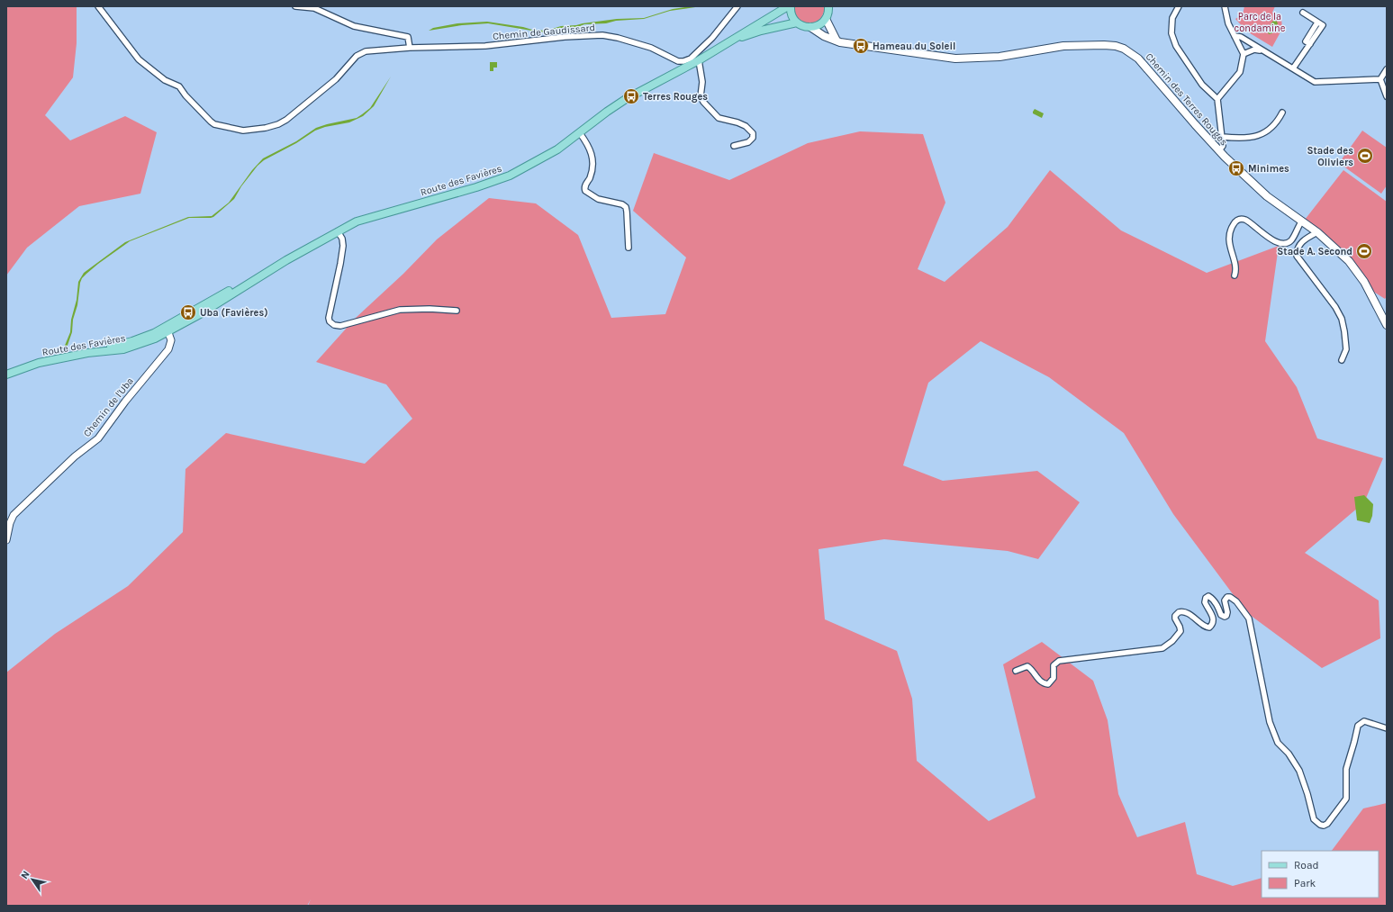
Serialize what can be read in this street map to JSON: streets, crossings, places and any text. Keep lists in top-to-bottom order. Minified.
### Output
{"streets":{"main road":["Chemin des Terres Rouges","Route des Favières"],"street":["Chemin de Gaudissard","Chemin de l'Uba"]},"crossings":[["Route des Favières","Chemin de l'Uba"]],"parks":["Parc de la condamine"],"places":{"bus stop":["Hameau du Soleil","Terres Rouges","Minimes","Uba (Favières)"],"sports":["Stade des Oliviers","Stade A. Second"]},"legend":["Road","Park"],"north":"top left"}
